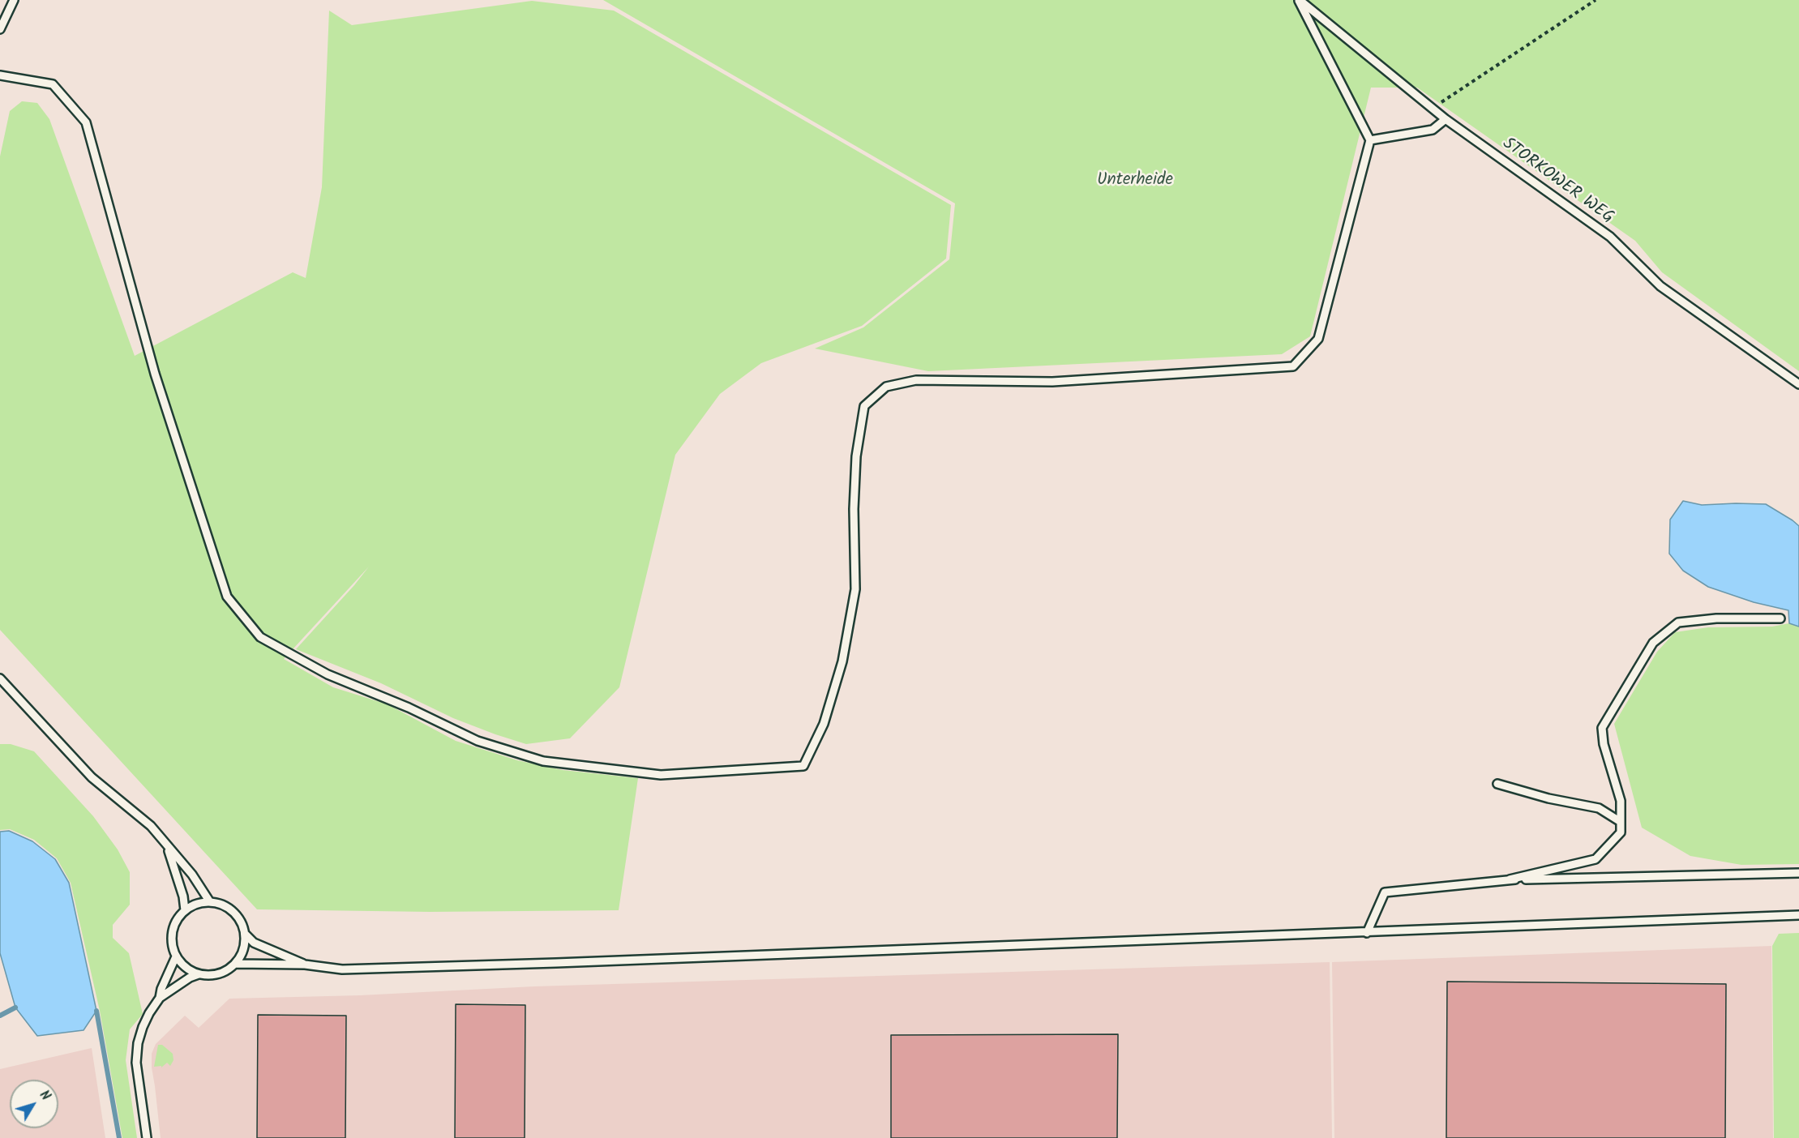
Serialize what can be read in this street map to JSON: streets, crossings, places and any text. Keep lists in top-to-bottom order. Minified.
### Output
{"streets":{"lane":["STORKOWER WEG"]},"parks":["Unterheide"],"north":"top right"}
